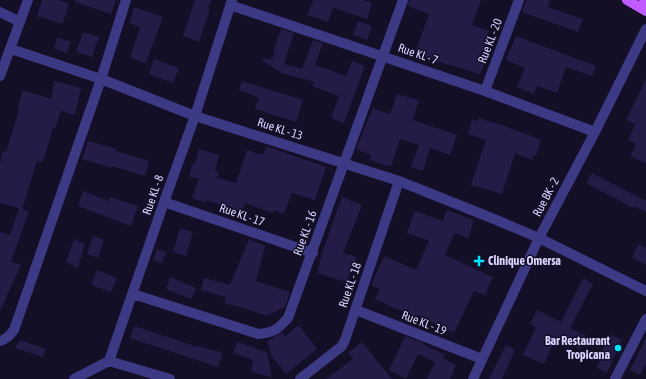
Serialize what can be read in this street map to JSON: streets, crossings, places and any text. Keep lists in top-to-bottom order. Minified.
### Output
{"streets":{"street":["Rue KL - 20","Rue KL - 7","Rue KL - 13","Rue KL - 8","Rue BK - 2","Rue KL - 17","Rue KL - 16","Rue KL - 18","Rue KL - 19"]},"crossings":[["Rue KL - 20","Rue KL - 7"],["Rue KL - 7","Rue KL - 8"],["Rue KL - 7","Rue BK - 2"],["Rue KL - 7","Rue KL - 16"],["Rue KL - 13","Rue KL - 8"],["Rue KL - 13","Rue BK - 2"],["Rue KL - 13","Rue KL - 16"],["Rue KL - 13","Rue KL - 18"],["Rue KL - 8","Rue KL - 17"],["Rue KL - 8","Rue KL - 16"],["Rue BK - 2","Rue KL - 19"],["Rue KL - 17","Rue KL - 16"],["Rue KL - 18","Rue KL - 19"]],"places":{"health":["Clinique Omersa"],"other":["Bar Restaurant Tropicana"]}}
